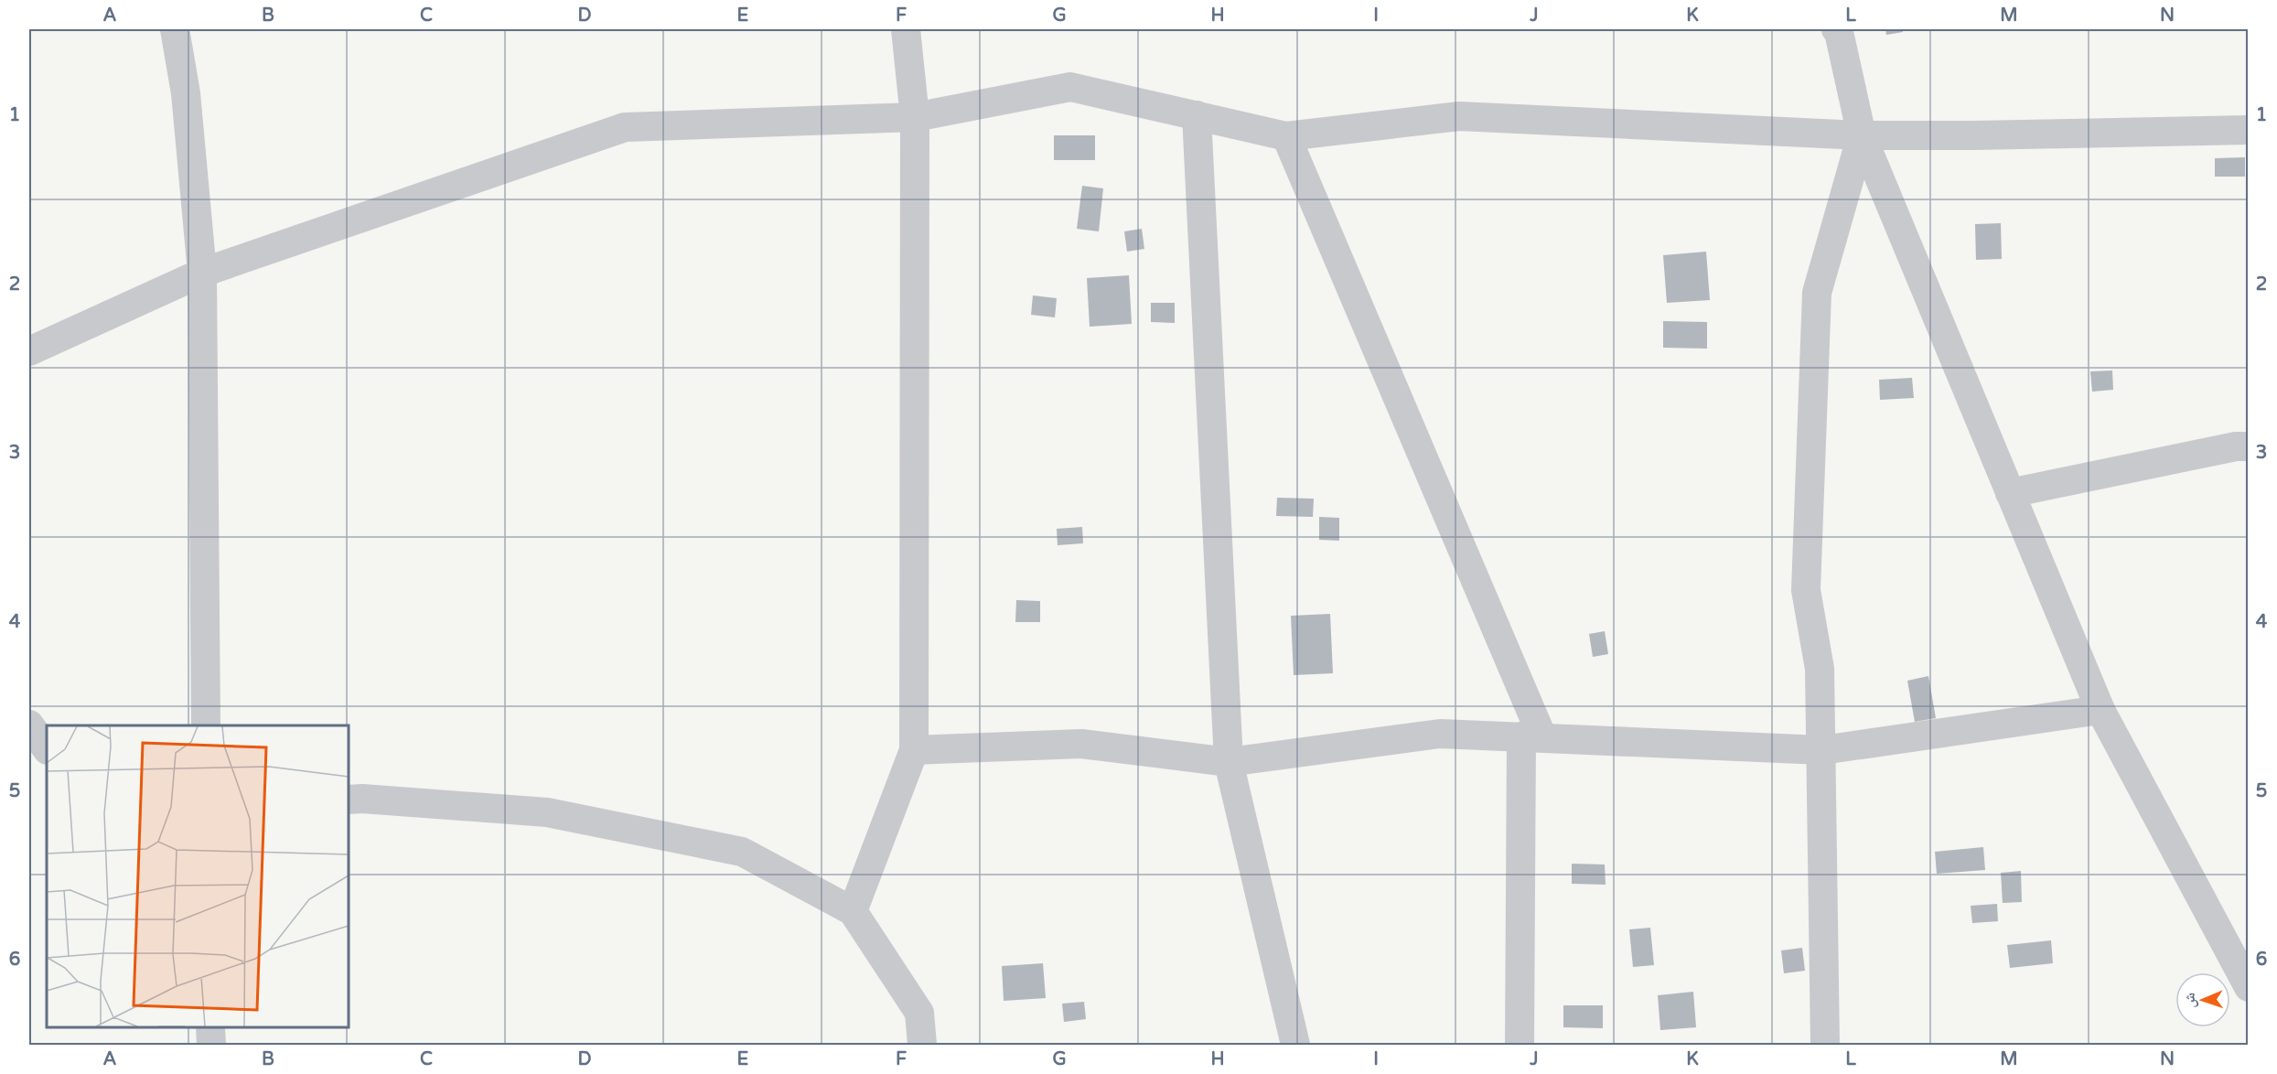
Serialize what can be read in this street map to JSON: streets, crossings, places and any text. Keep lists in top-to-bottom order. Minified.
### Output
{"north":"left","grid":{"columns":["A","B","C","D","E","F","G","H","I","J","K","L","M","N"],"rows":["1","2","3","4","5","6"]}}
